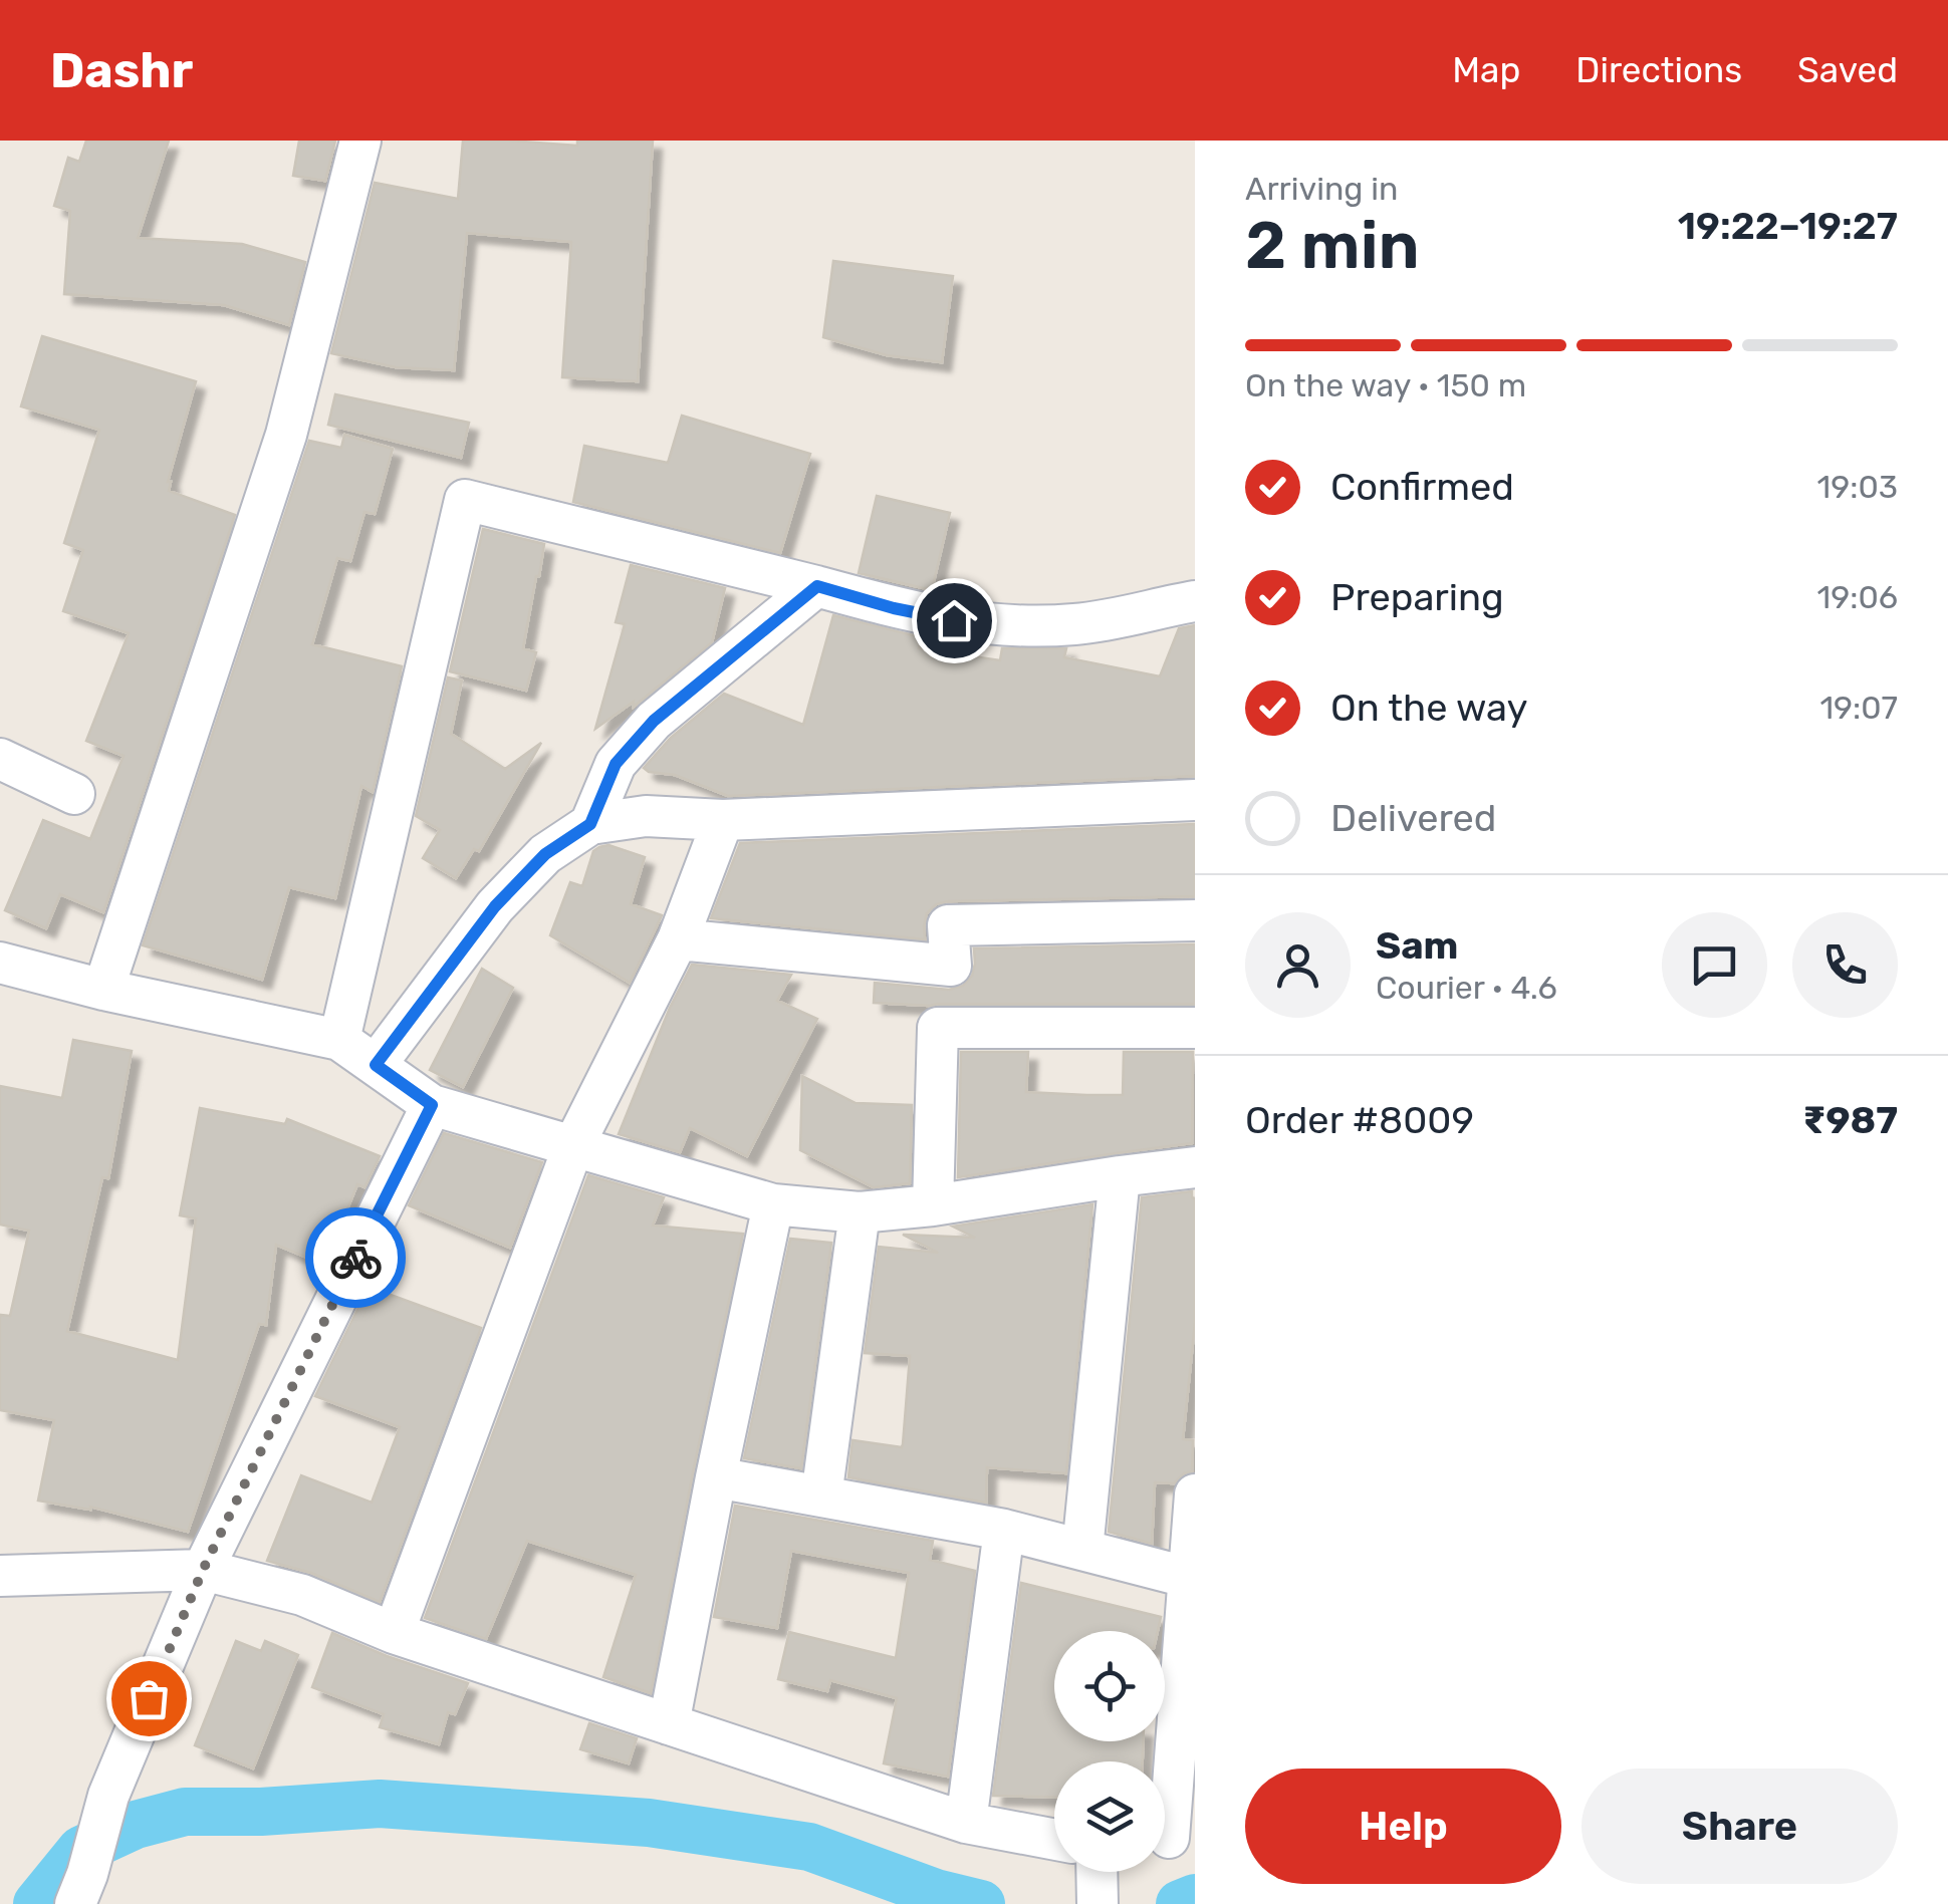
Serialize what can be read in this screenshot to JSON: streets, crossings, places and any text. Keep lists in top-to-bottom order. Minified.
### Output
{"page":{"header":"Dashr","nav":["Map","Directions","Saved"],"heading":["2 min","Arriving in","19:22–19:27"],"panel":["Sam","Courier · 4.6","Order #8009","₹987"],"bar":"On the way · 150 m","list":[["Confirmed","19:03"],["Preparing","19:06"],["On the way","19:07"],"Delivered"],"buttons":["Help","Share"]}}
